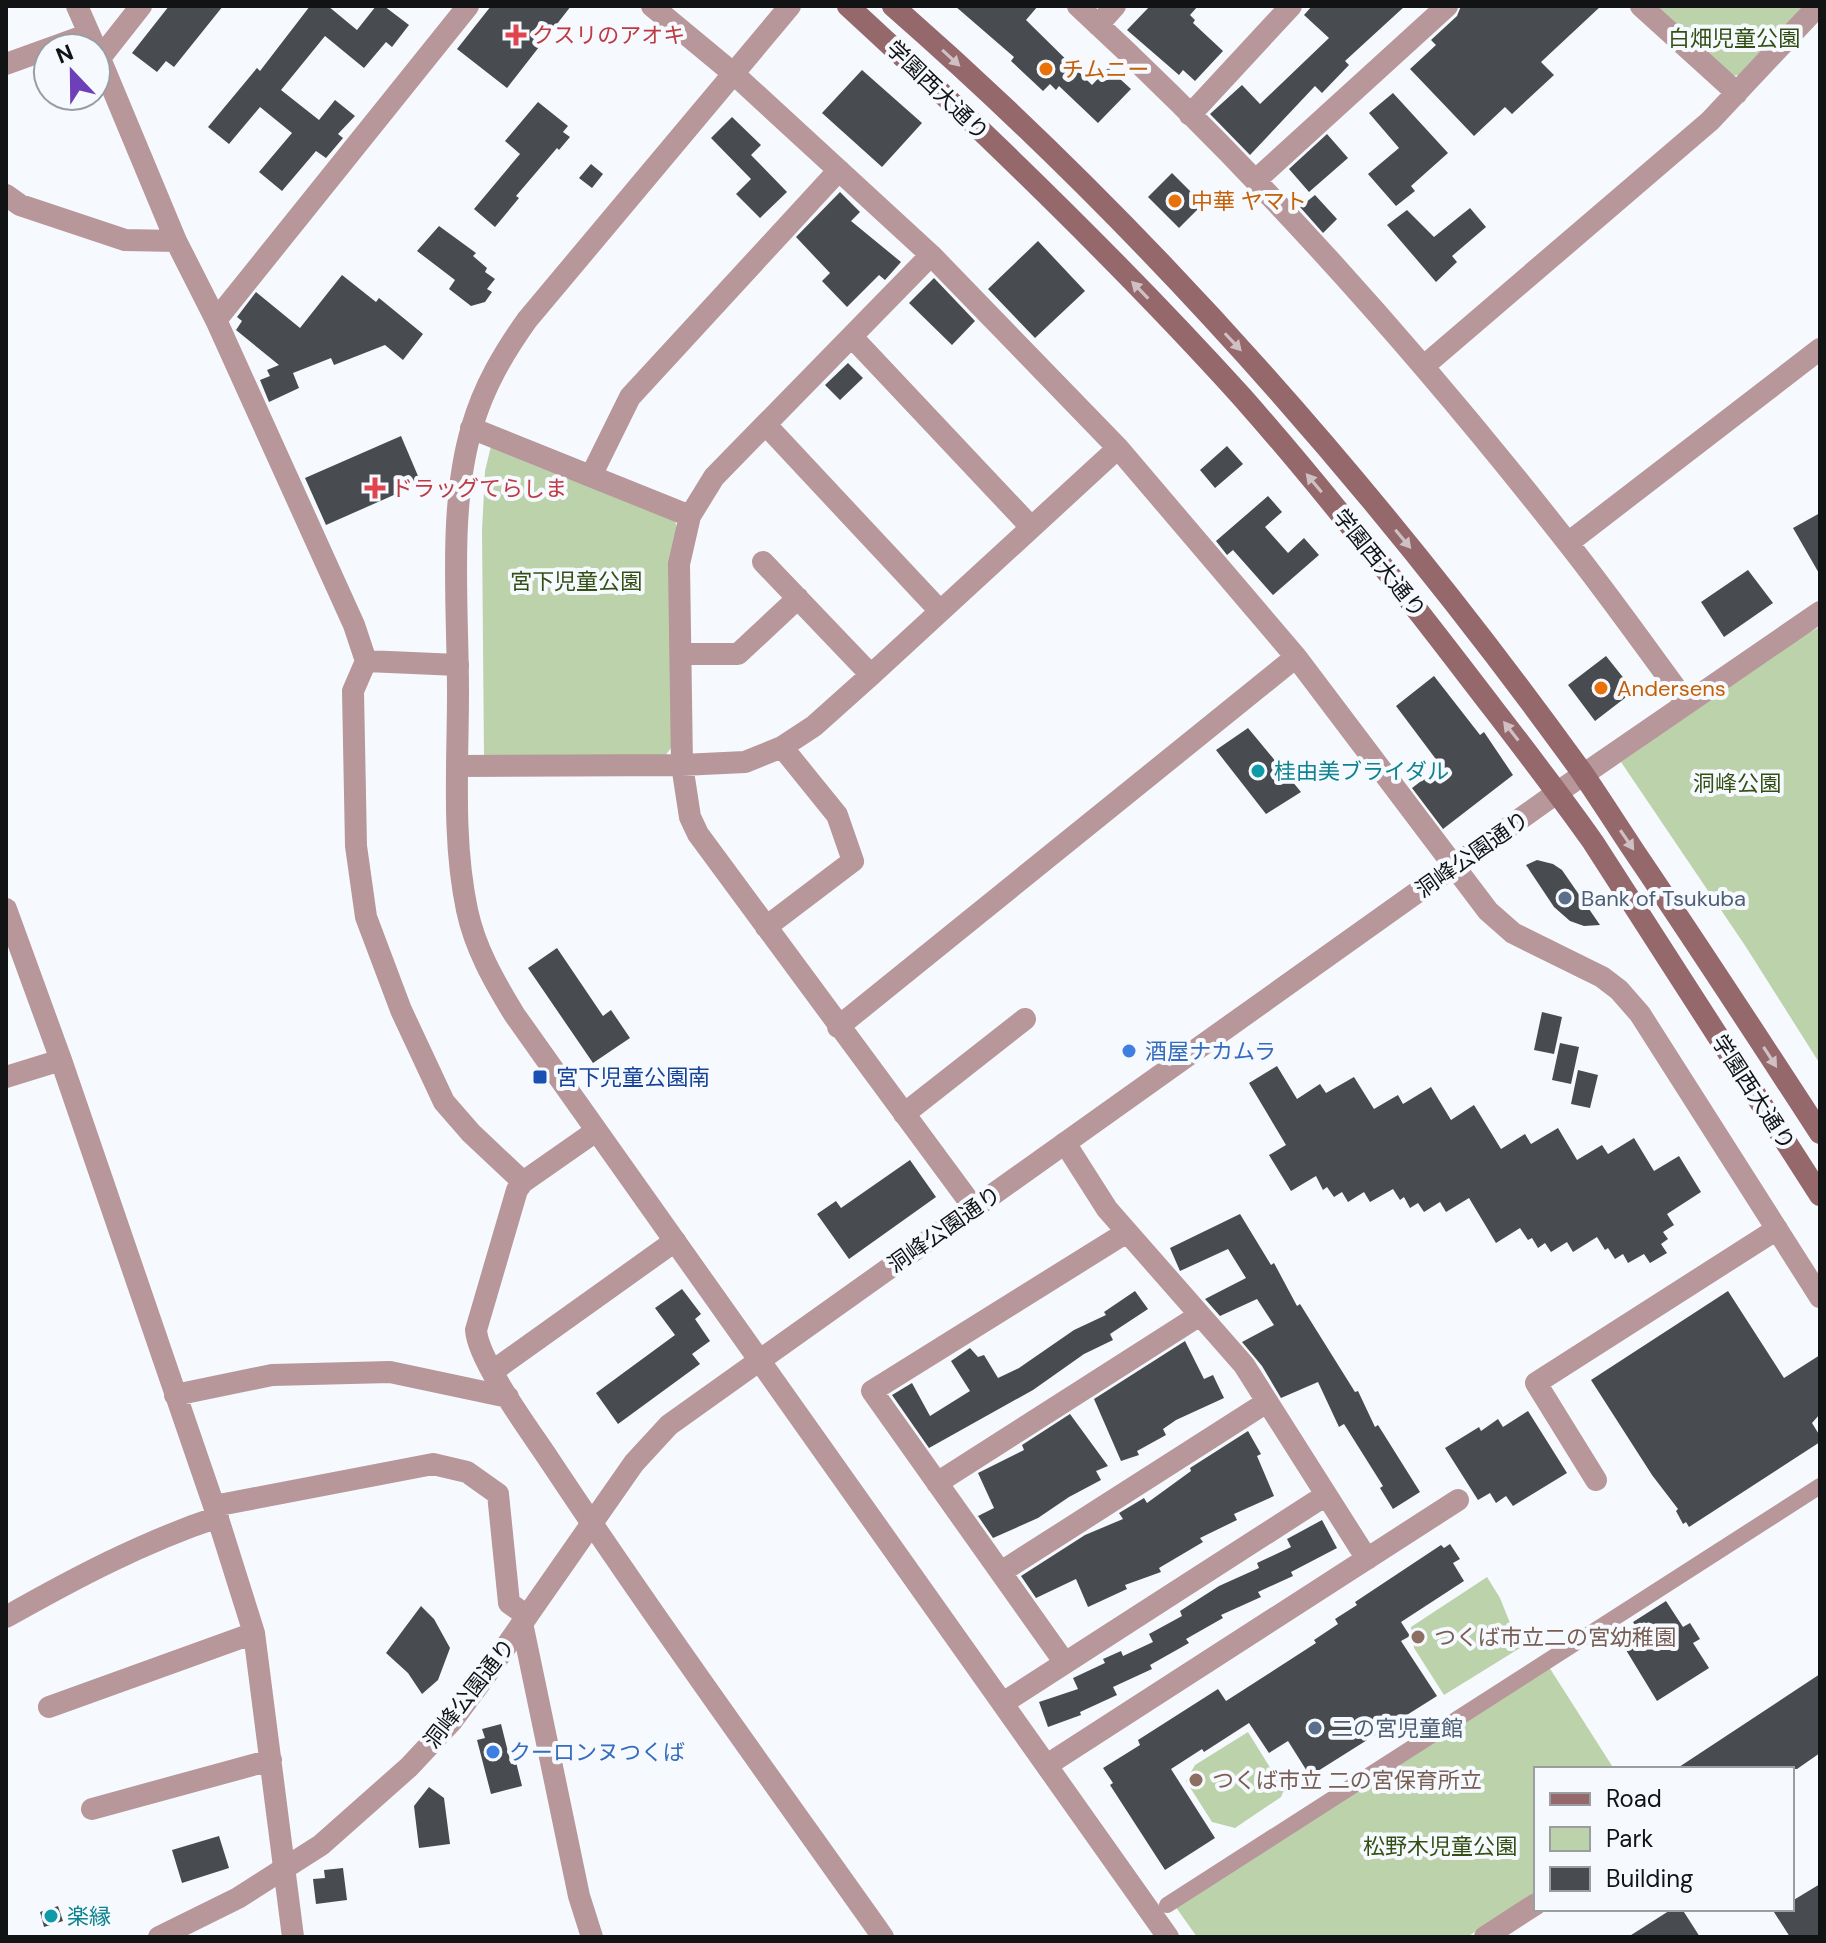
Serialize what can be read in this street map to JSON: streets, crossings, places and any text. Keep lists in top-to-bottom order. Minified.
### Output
{"streets":{"main road":["学園西大通り"],"street":["洞峰公園通り"]},"crossings":[["学園西大通り","洞峰公園通り"]],"parks":["白畑児童公園","宮下児童公園","洞峰公園","松野木児童公園"],"places":{"health":["クスリのアオキ","ドラッグてらしま"],"other":["チムニー","中華 ヤマト","Andersens","桂由美ブライダル","Bank of Tsukuba","酒屋ナカムラ","つくば市立二の宮幼稚園","二の宮児童館","クーロンヌつくば","つくば市立 二の宮保育所立","楽縁"],"transit":["宮下児童公園南"]},"legend":["Road","Park","Building"],"north":"top"}
